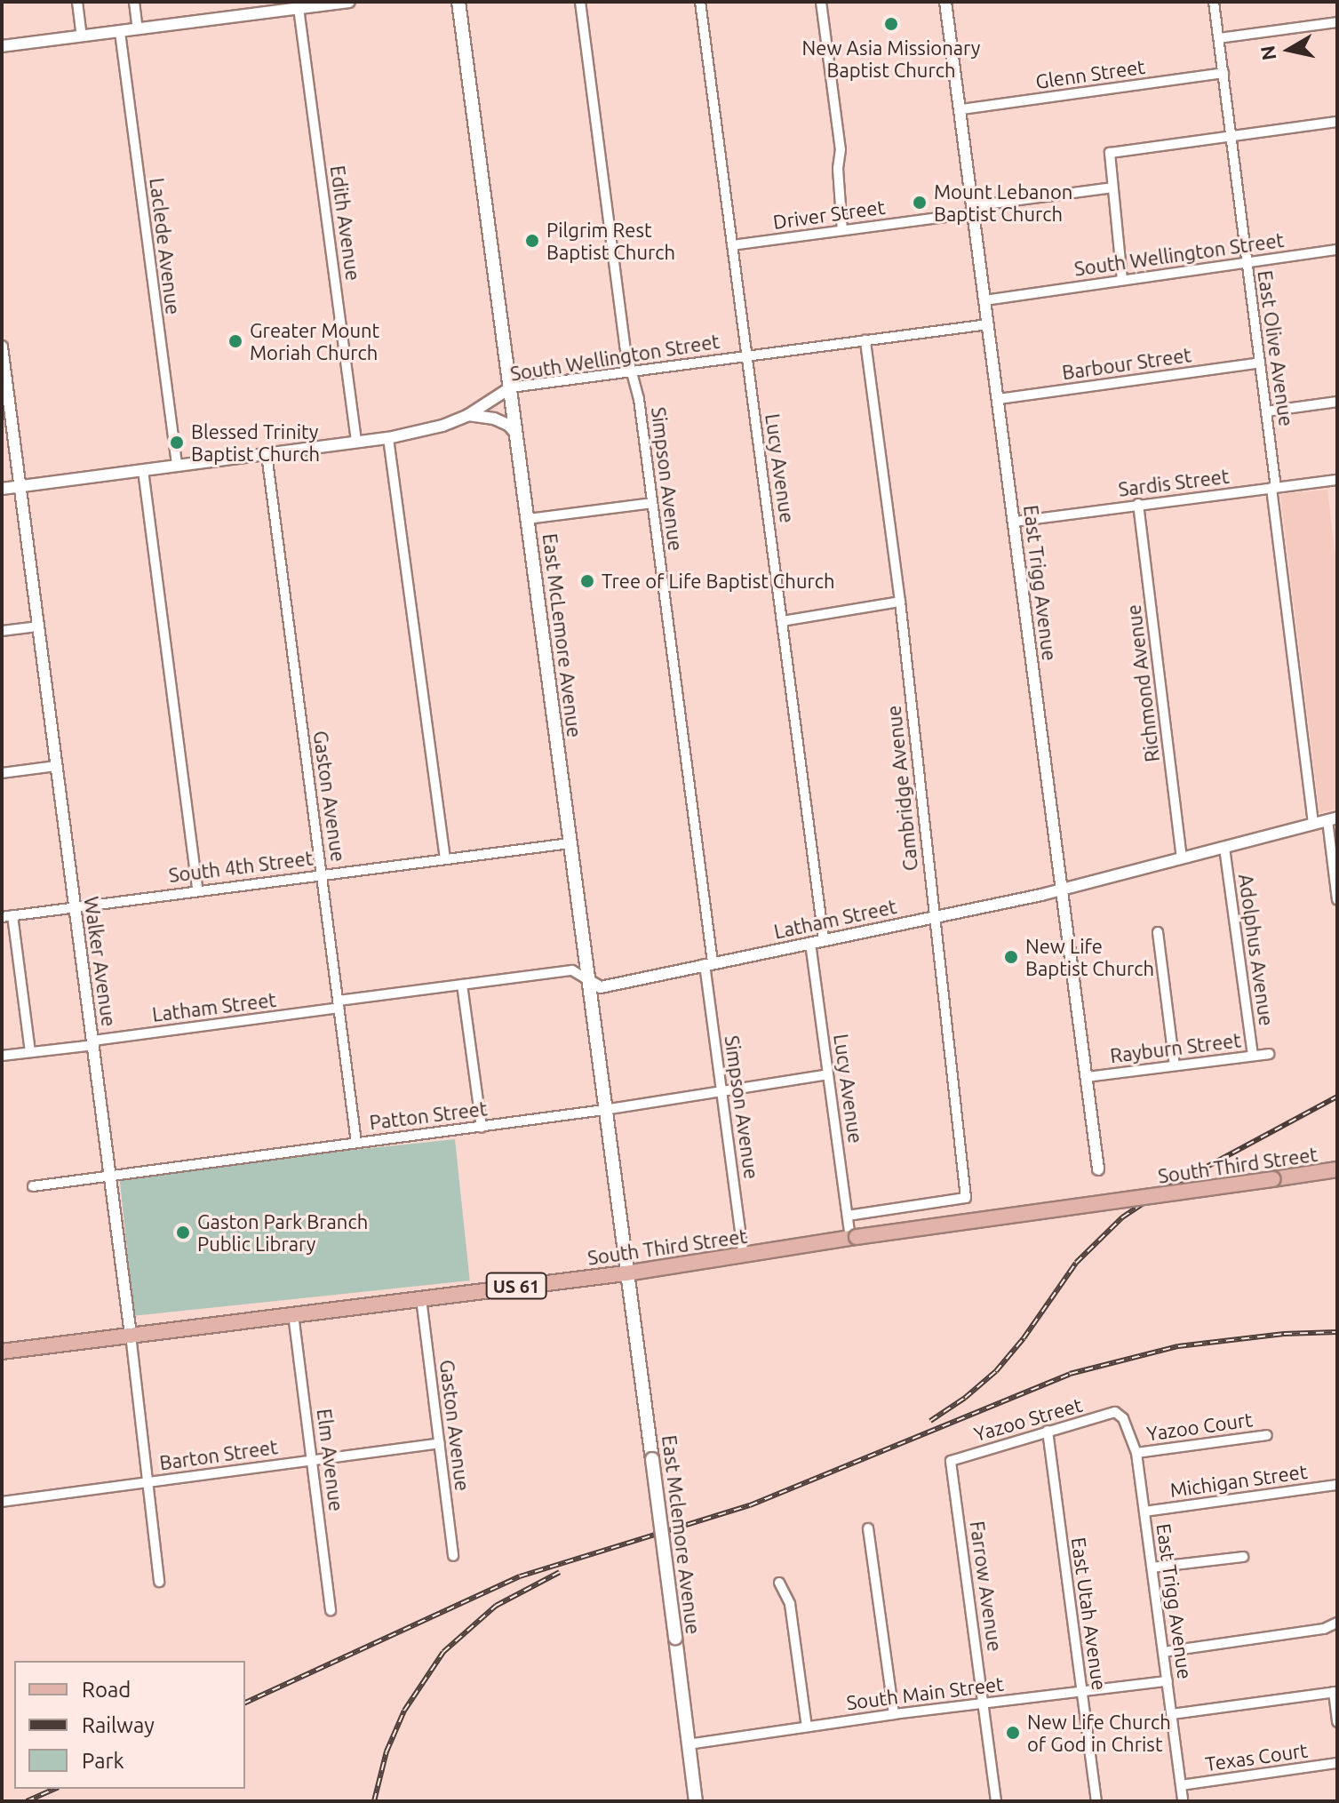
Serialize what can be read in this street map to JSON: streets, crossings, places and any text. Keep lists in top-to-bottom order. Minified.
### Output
{"streets":{"main road":["East McLemore Avenue","South Third Street","US 61","East Mclemore Avenue"],"street":["Glenn Street","Driver Street","Edith Avenue","Laclede Avenue","South Wellington Street","East Olive Avenue","Barbour Street","Lucy Avenue","Simpson Avenue","Sardis Street","East Trigg Avenue","Richmond Avenue","Cambridge Avenue","Gaston Avenue","South 4th Street","Latham Street","Adolphus Avenue","Walker Avenue","Rayburn Street","Patton Street","Yazoo Street","Yazoo Court","Barton Street","Elm Avenue","Michigan Street","Farrow Avenue","East Utah Avenue","South Main Street","Texas Court"]},"crossings":[["Glenn Street","East Olive Avenue"],["Glenn Street","East Trigg Avenue"],["Driver Street","Lucy Avenue"],["Driver Street","East Trigg Avenue"],["Edith Avenue","South Wellington Street"],["Laclede Avenue","South Wellington Street"],["South Wellington Street","East Olive Avenue"],["South Wellington Street","Lucy Avenue"],["South Wellington Street","Simpson Avenue"],["South Wellington Street","East Trigg Avenue"],["South Wellington Street","East McLemore Avenue"],["South Wellington Street","Cambridge Avenue"],["South Wellington Street","Gaston Avenue"],["South Wellington Street","Walker Avenue"],["East Olive Avenue","Barbour Street"],["East Olive Avenue","Sardis Street"],["East Olive Avenue","Latham Street"],["Barbour Street","East Trigg Avenue"],["Lucy Avenue","Cambridge Avenue"],["Lucy Avenue","Latham Street"],["Lucy Avenue","Patton Street"],["Lucy Avenue","South Third Street"],["Simpson Avenue","Latham Street"],["Simpson Avenue","Patton Street"],["Simpson Avenue","South Third Street"],["Sardis Street","East Trigg Avenue"],["Sardis Street","Richmond Avenue"],["East Trigg Avenue","Latham Street"],["East Trigg Avenue","Rayburn Street"],["East Trigg Avenue","Yazoo Street"],["East Trigg Avenue","Yazoo Court"],["East Trigg Avenue","Michigan Street"],["East Trigg Avenue","South Main Street"],["East Trigg Avenue","Texas Court"],["East McLemore Avenue","South 4th Street"],["East McLemore Avenue","Latham Street"],["East McLemore Avenue","Patton Street"],["East McLemore Avenue","South Third Street"],["East McLemore Avenue","East Mclemore Avenue"],["Richmond Avenue","Latham Street"],["Cambridge Avenue","Latham Street"],["Gaston Avenue","South 4th Street"],["Gaston Avenue","Latham Street"],["Gaston Avenue","Patton Street"],["Gaston Avenue","South Third Street"],["Gaston Avenue","Barton Street"],["South 4th Street","Walker Avenue"],["Latham Street","Adolphus Avenue"],["Latham Street","Walker Avenue"],["Adolphus Avenue","Rayburn Street"],["Walker Avenue","Patton Street"],["Walker Avenue","South Third Street"],["Walker Avenue","Barton Street"],["South Third Street","Elm Avenue"],["South Third Street","East Mclemore Avenue"],["Yazoo Street","Farrow Avenue"],["Yazoo Street","East Utah Avenue"],["Barton Street","Elm Avenue"],["East Mclemore Avenue","South Main Street"],["Farrow Avenue","South Main Street"],["East Utah Avenue","South Main Street"]],"places":["New Asia Missionary Baptist Church","Mount Lebanon Baptist Church","Pilgrim Rest Baptist Church","Greater Mount Moriah Church","Blessed Trinity Baptist Church","Tree of Life Baptist Church","New Life Baptist Church","Gaston Park Branch Public Library","New Life Church of God in Christ"],"legend":["Road","Railway","Park"],"north":"left"}
